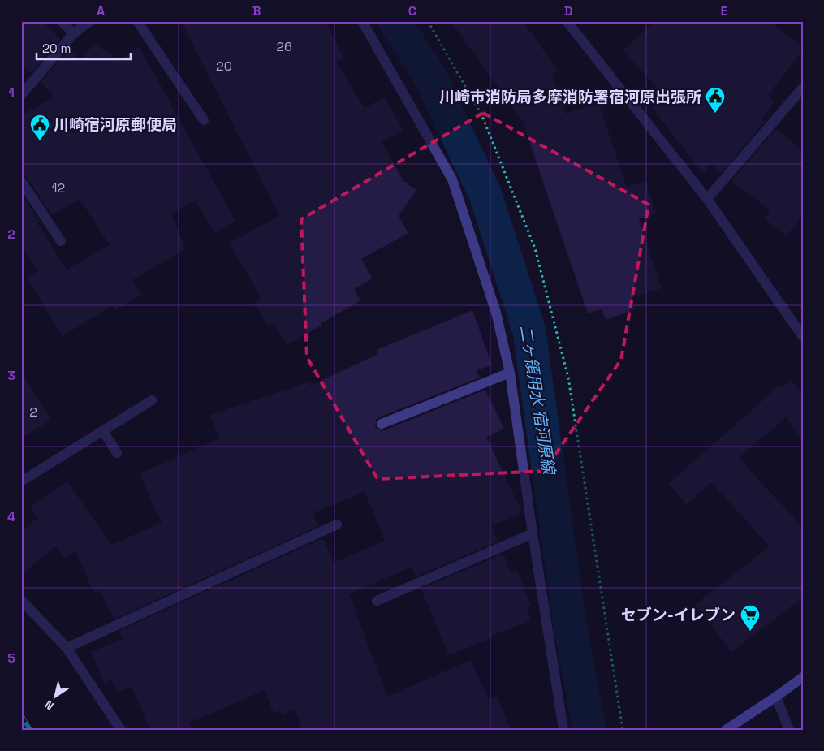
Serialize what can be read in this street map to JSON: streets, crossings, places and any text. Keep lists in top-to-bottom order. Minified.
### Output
{"water":["二ヶ領用水 宿河原線"],"places":{"public building":["川崎市消防局多摩消防署宿河原出張所","川崎宿河原郵便局"],"supermarket":["セブン-イレブン"]},"house_numbers":["26","20","12","2"],"scale_bar":"20 m","north":"bottom left","grid":{"columns":["A","B","C","D","E"],"rows":["1","2","3","4","5"]}}
